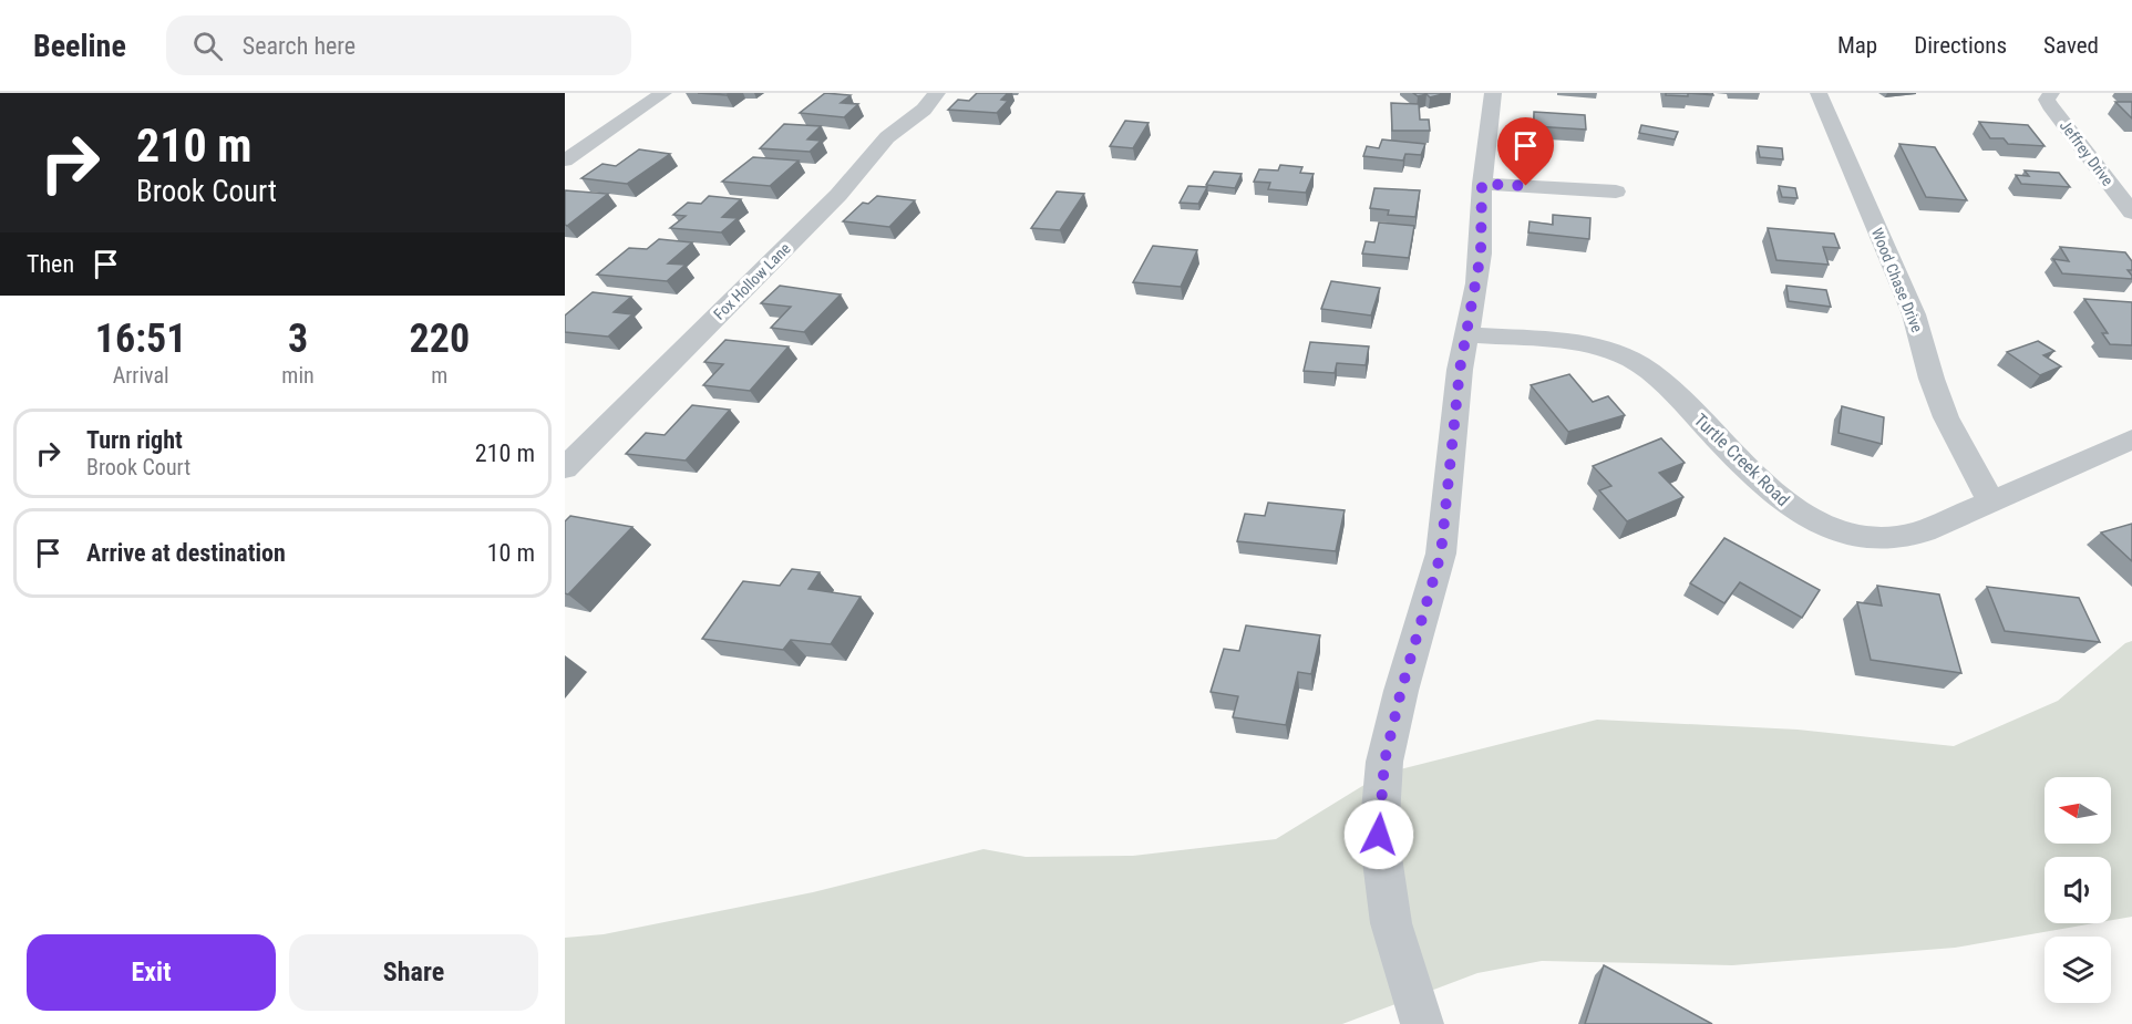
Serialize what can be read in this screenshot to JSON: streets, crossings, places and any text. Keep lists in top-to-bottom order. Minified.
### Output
{"streets":{"street":["Jeffrey Drive","Wood Chase Drive","Fox Hollow Lane","Turtle Creek Road"]},"crossings":[["Wood Chase Drive","Turtle Creek Road"]],"north":"left","page":{"header":"Beeline","search":"Search here","nav":["Map","Directions","Saved"],"turn":["210 m","Brook Court"],"then":"Then","eta":["16:51","Arrival","3","min","220","m"],"list":[{"name":"Turn right","note":"Brook Court","value":"210 m"},{"name":"Arrive at destination","value":"10 m"}],"buttons":["Exit","Share"]}}
